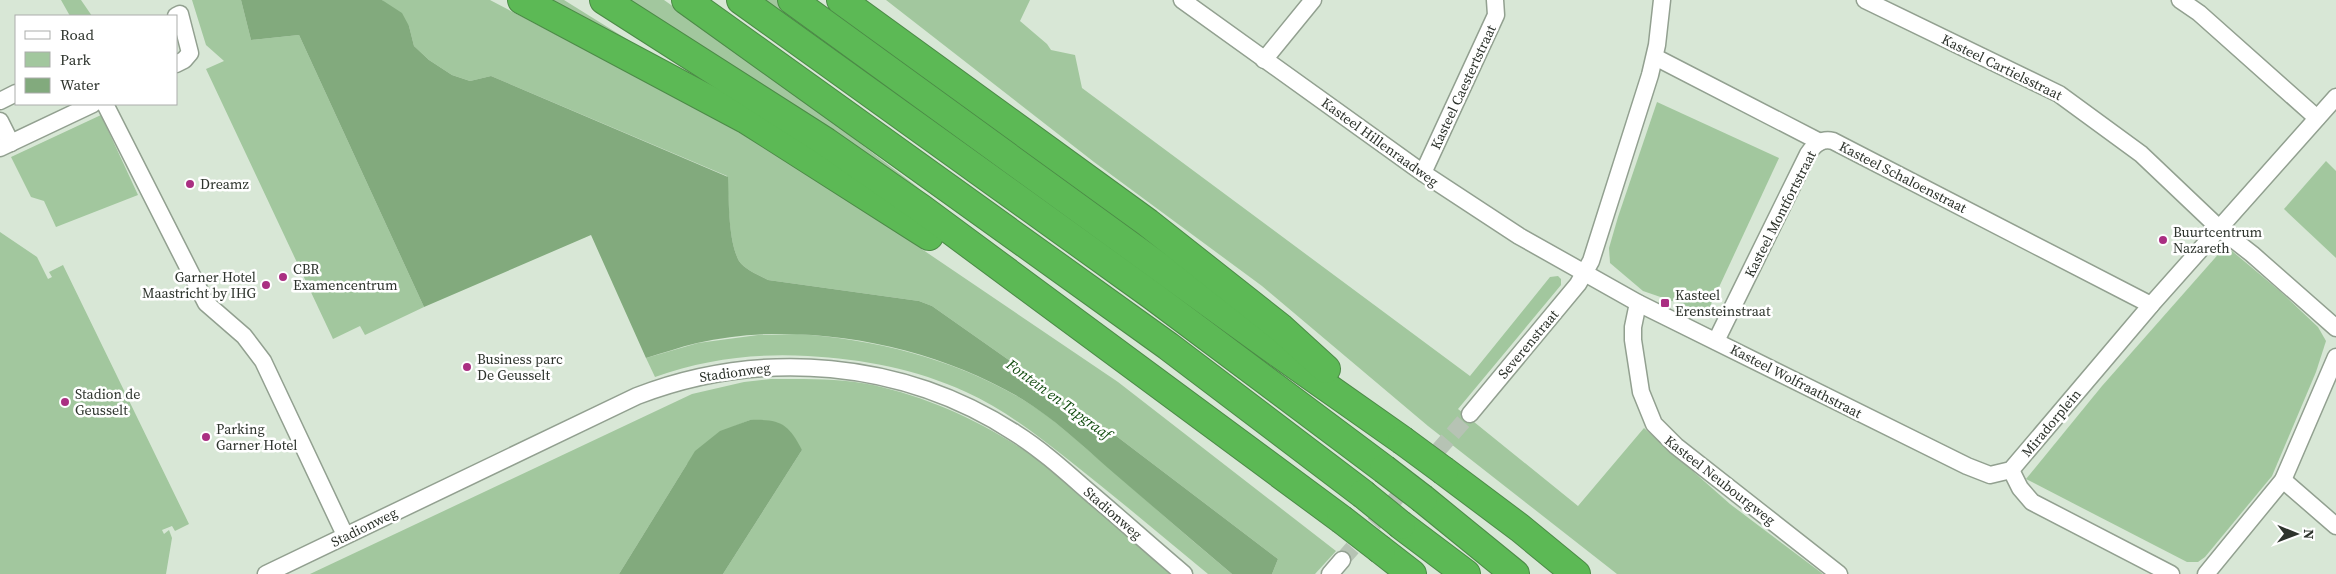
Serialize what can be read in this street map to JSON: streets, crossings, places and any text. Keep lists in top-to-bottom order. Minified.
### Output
{"streets":{"street":["Kasteel Cartielsstraat","Kasteel Caestertstraat","Kasteel Hillenraadweg","Kasteel Schaloenstraat","Kasteel Montfortstraat","Severenstraat","Stadionweg","Kasteel Wolfraathstraat","Miradorplein","Kasteel Neubourgweg"]},"crossings":[["Kasteel Cartielsstraat","Miradorplein"],["Kasteel Caestertstraat","Kasteel Hillenraadweg"],["Kasteel Hillenraadweg","Severenstraat"],["Kasteel Hillenraadweg","Kasteel Wolfraathstraat"],["Kasteel Schaloenstraat","Kasteel Montfortstraat"],["Kasteel Schaloenstraat","Miradorplein"],["Kasteel Montfortstraat","Kasteel Wolfraathstraat"],["Severenstraat","Kasteel Wolfraathstraat"],["Kasteel Wolfraathstraat","Miradorplein"],["Kasteel Wolfraathstraat","Kasteel Neubourgweg"]],"water":["Fontein en Tapgraaf"],"places":{"other":["Dreamz","Buurtcentrum Nazareth","CBR Examencentrum","Garner Hotel Maastricht by IHG","Business parc De Geusselt","Stadion de Geusselt","Parking Garner Hotel"],"transit":["Kasteel Erensteinstraat"]},"legend":["Road","Park","Water"],"north":"right"}
